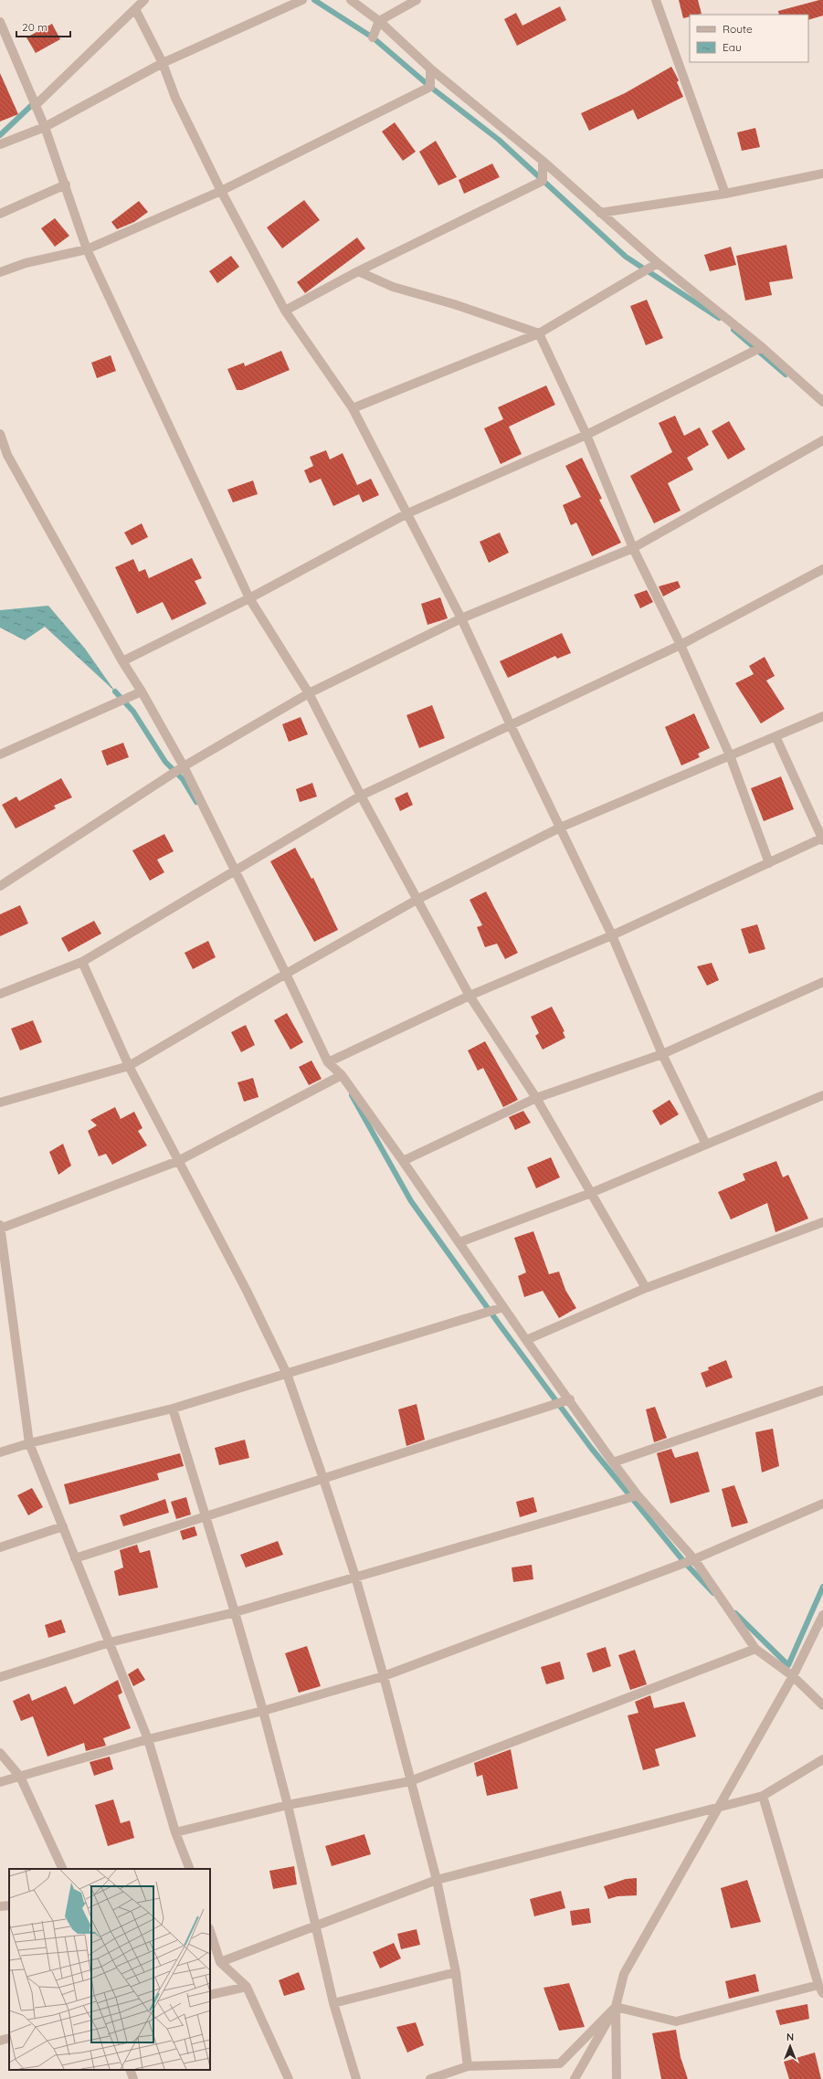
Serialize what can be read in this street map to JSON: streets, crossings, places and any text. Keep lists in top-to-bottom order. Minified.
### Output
{"legend":["Route","Eau"],"scale_bar":"20 m","north":"top"}
